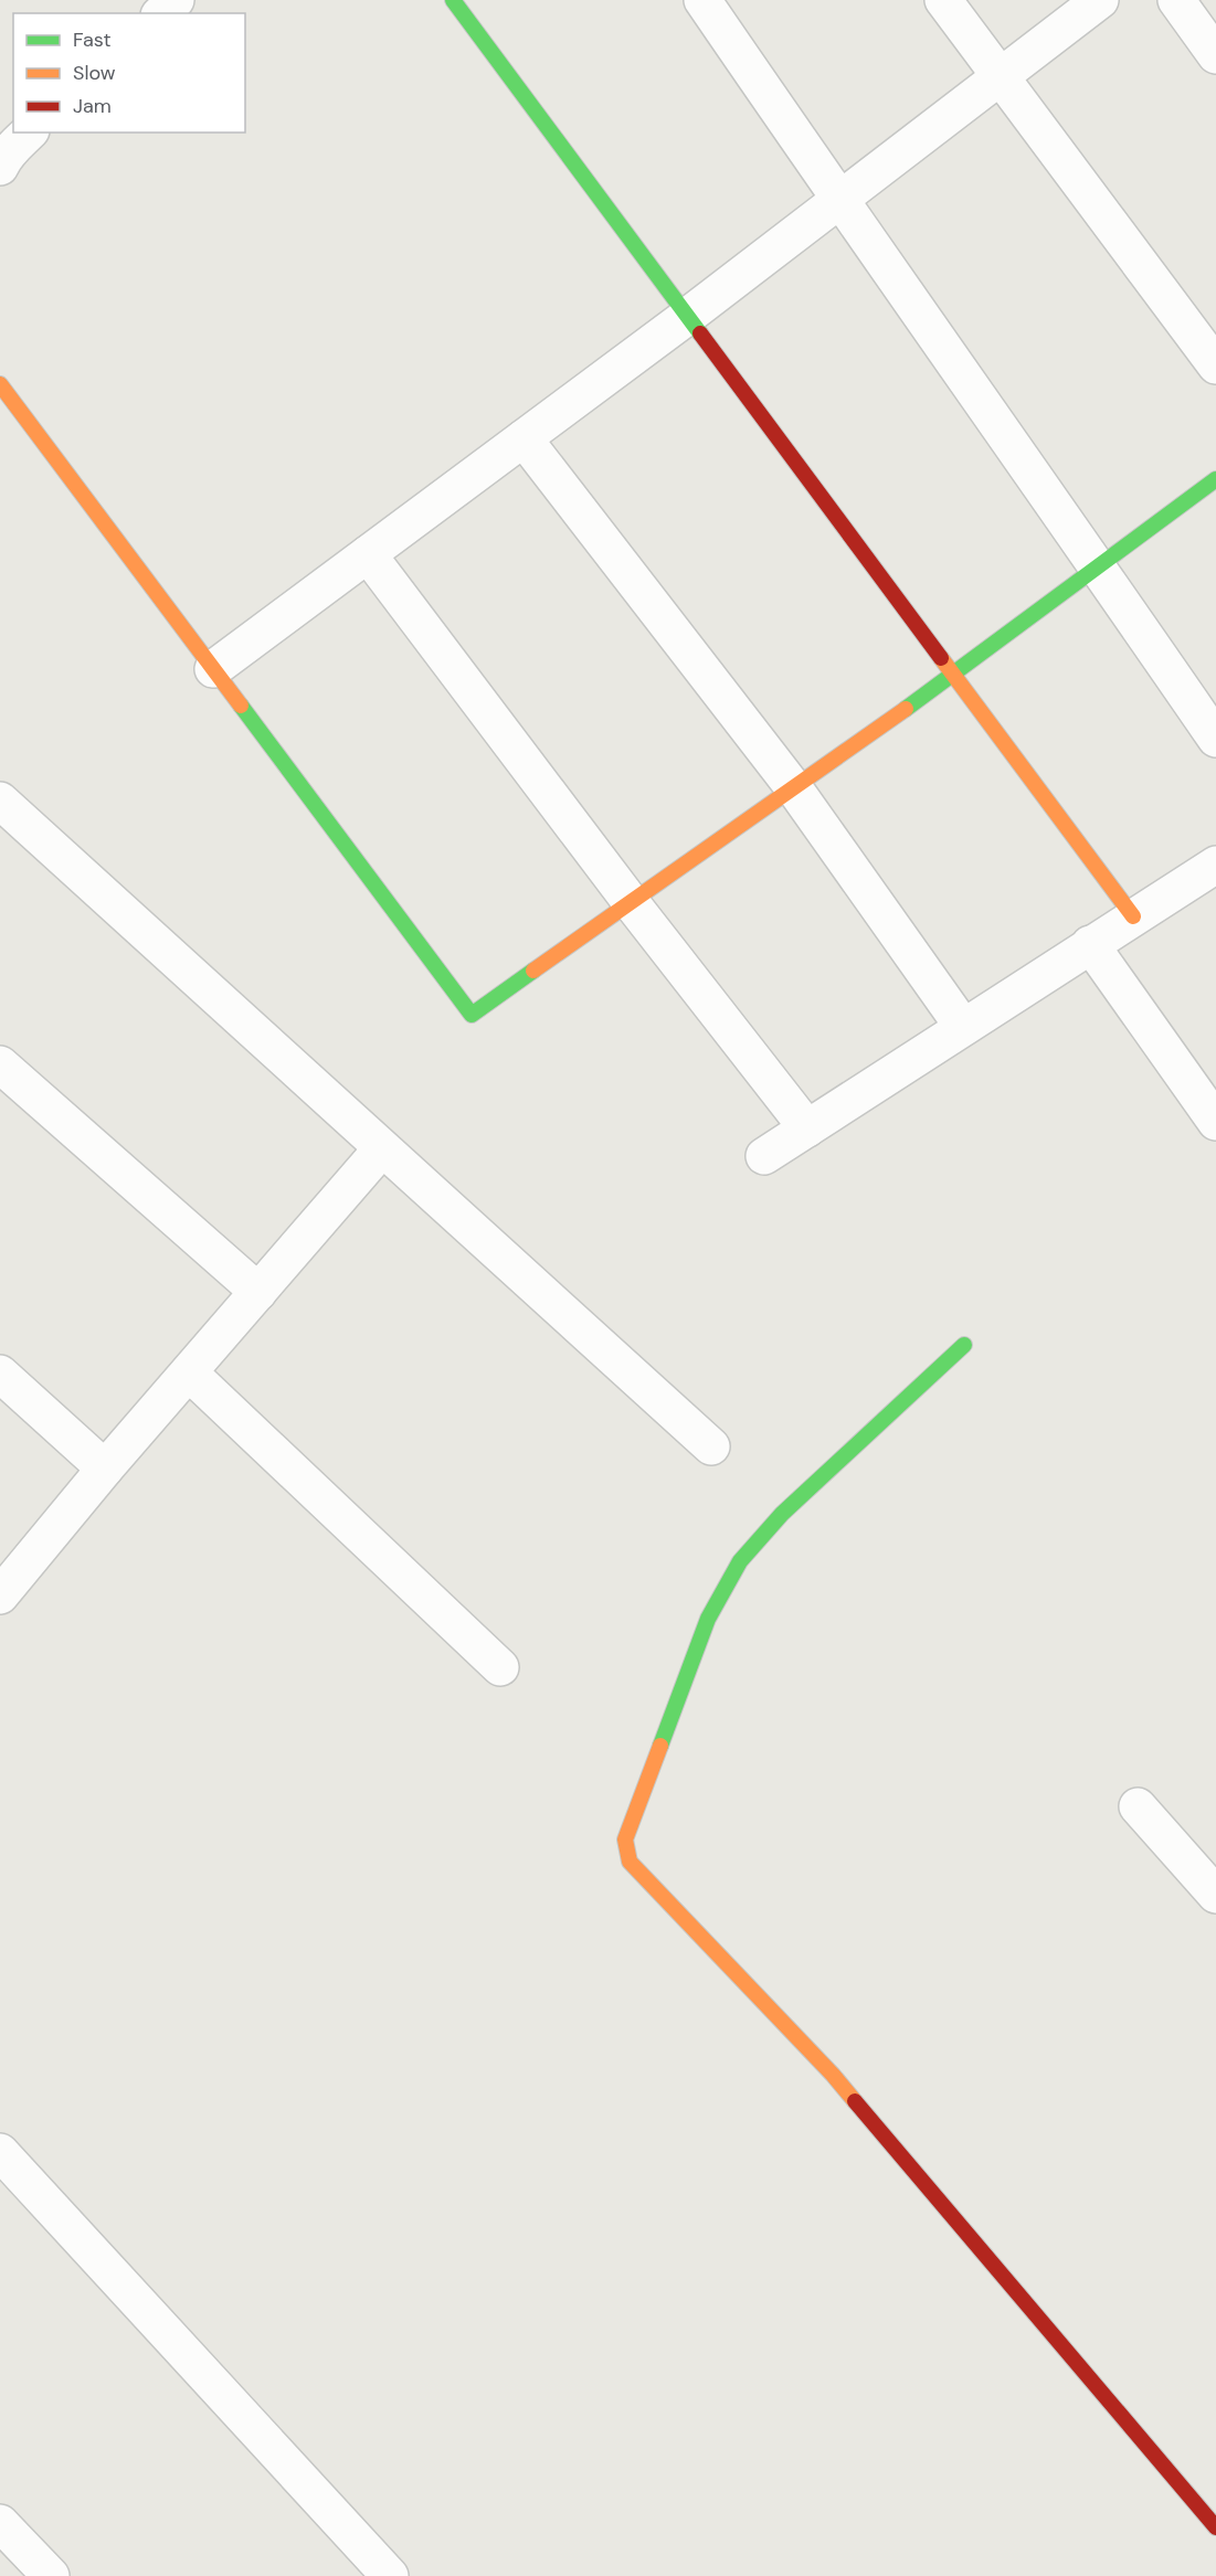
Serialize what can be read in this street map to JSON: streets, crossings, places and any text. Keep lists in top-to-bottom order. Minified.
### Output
{"legend":["Fast","Slow","Jam"]}
